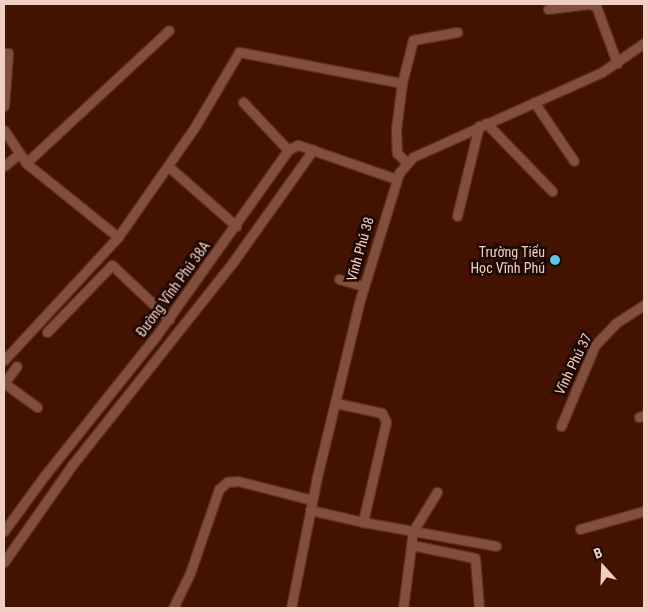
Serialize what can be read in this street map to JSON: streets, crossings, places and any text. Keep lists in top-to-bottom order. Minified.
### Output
{"streets":{"street":["Vĩnh Phú 38","Đường Vĩnh Phú 38A","Vĩnh Phú 37"]},"places":["Trường Tiểu Học Vĩnh Phú"],"north":"top"}
